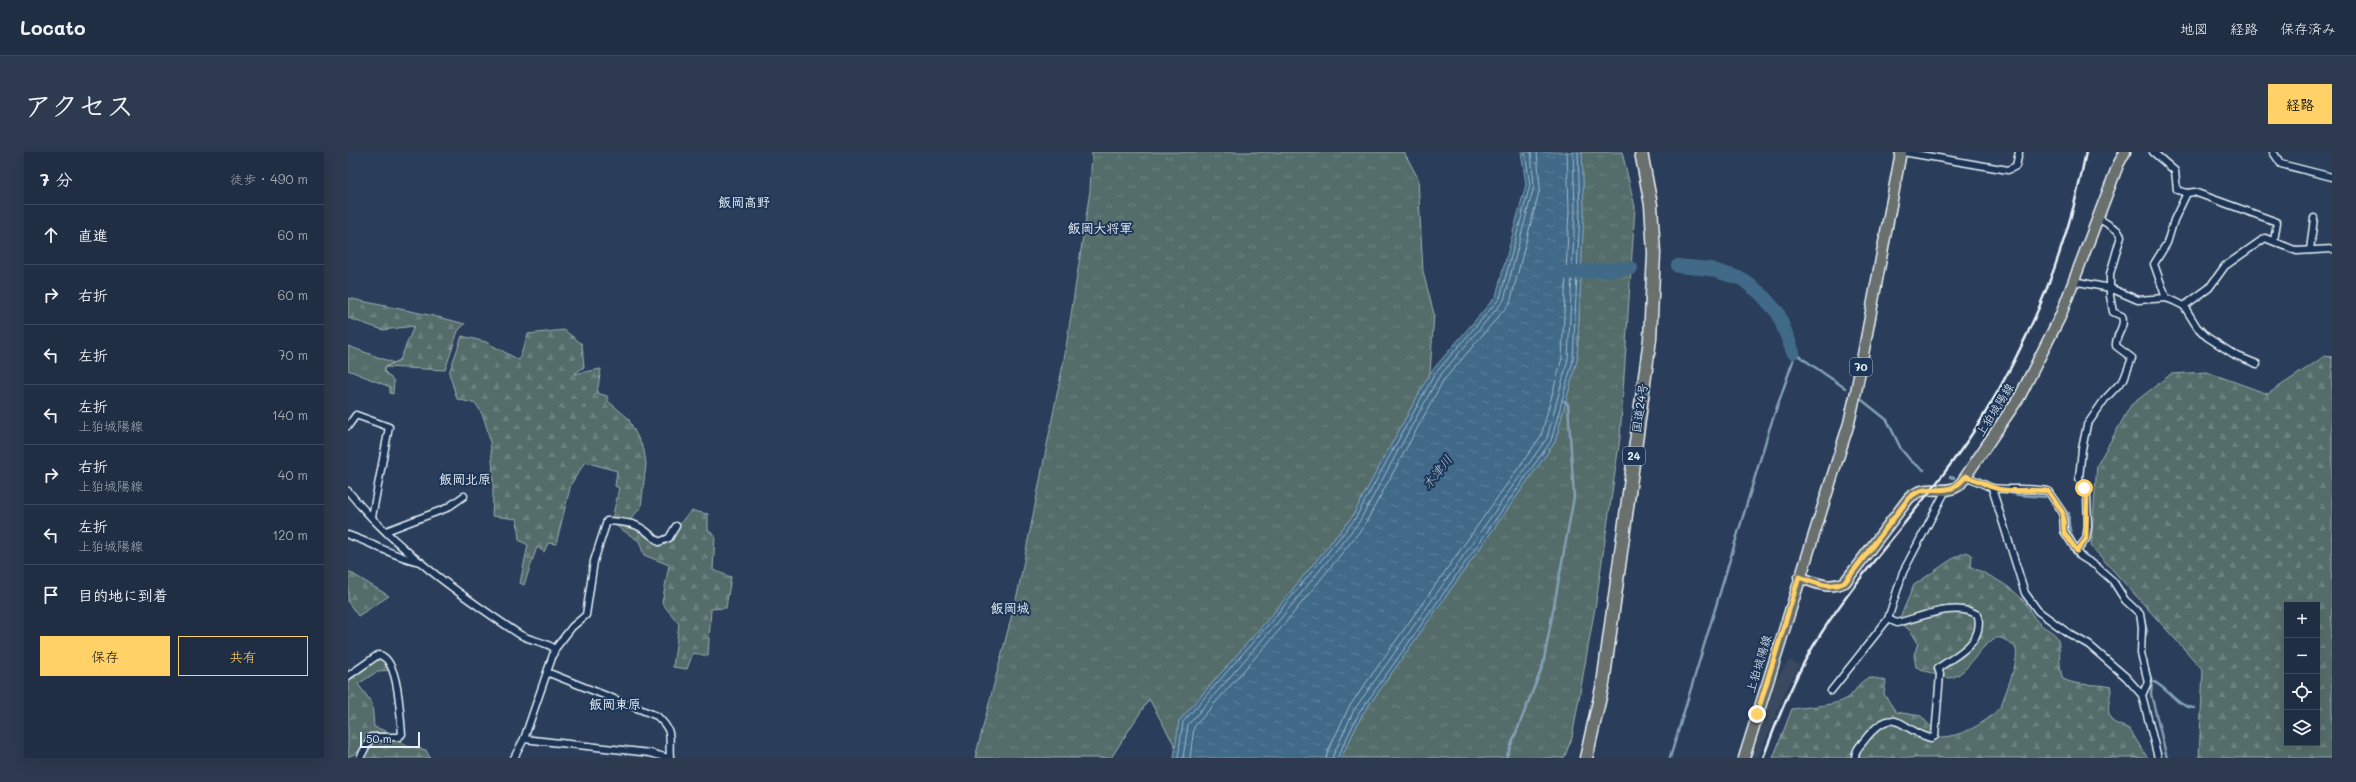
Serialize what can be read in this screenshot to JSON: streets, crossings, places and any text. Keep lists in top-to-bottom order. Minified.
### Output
{"streets":{"highway":["国道24号","24"],"main road":["70","上狛城陽線"]},"districts":["飯岡高野","飯岡大将軍","飯岡北原","飯岡城","飯岡東原"],"water":["木津川"],"scale_bar":"50 m","page":{"header":"Locato","nav":["地図","経路","保存済み"],"title":"アクセス","buttons":["経路",["保存","共有"]],"heading":["7 分","徒歩 · 490 m"],"list":[["直進","60 m"],["右折","60 m"],["左折","70 m"],["左折","上狛城陽線","140 m"],["右折","上狛城陽線","40 m"],["左折","上狛城陽線","120 m"],"目的地に到着"],"map_buttons":["+","−"],"scale":"50 m"}}
